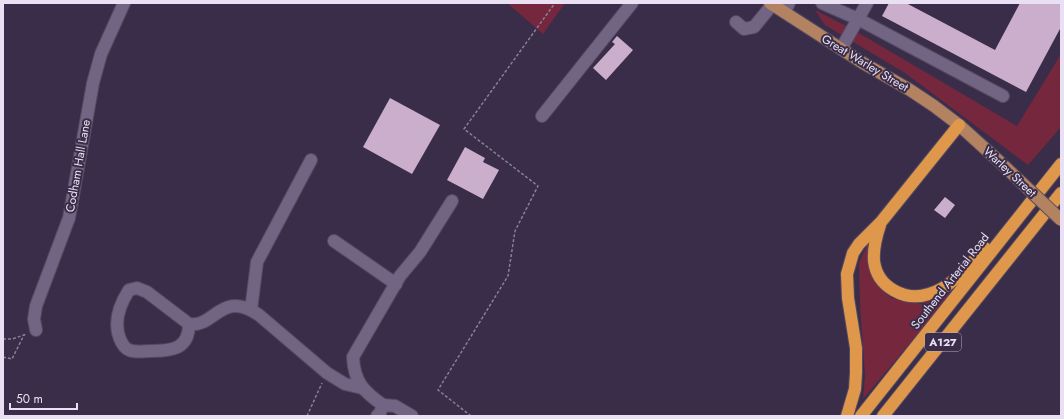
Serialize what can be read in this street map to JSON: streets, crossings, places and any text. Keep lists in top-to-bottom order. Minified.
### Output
{"streets":{"highway":["Southend Arterial Road","A127"],"main road":["Great Warley Street","Warley Street"],"street":["Codham Hall Lane"]},"crossings":[["Great Warley Street","Warley Street"]],"scale_bar":"50 m"}
